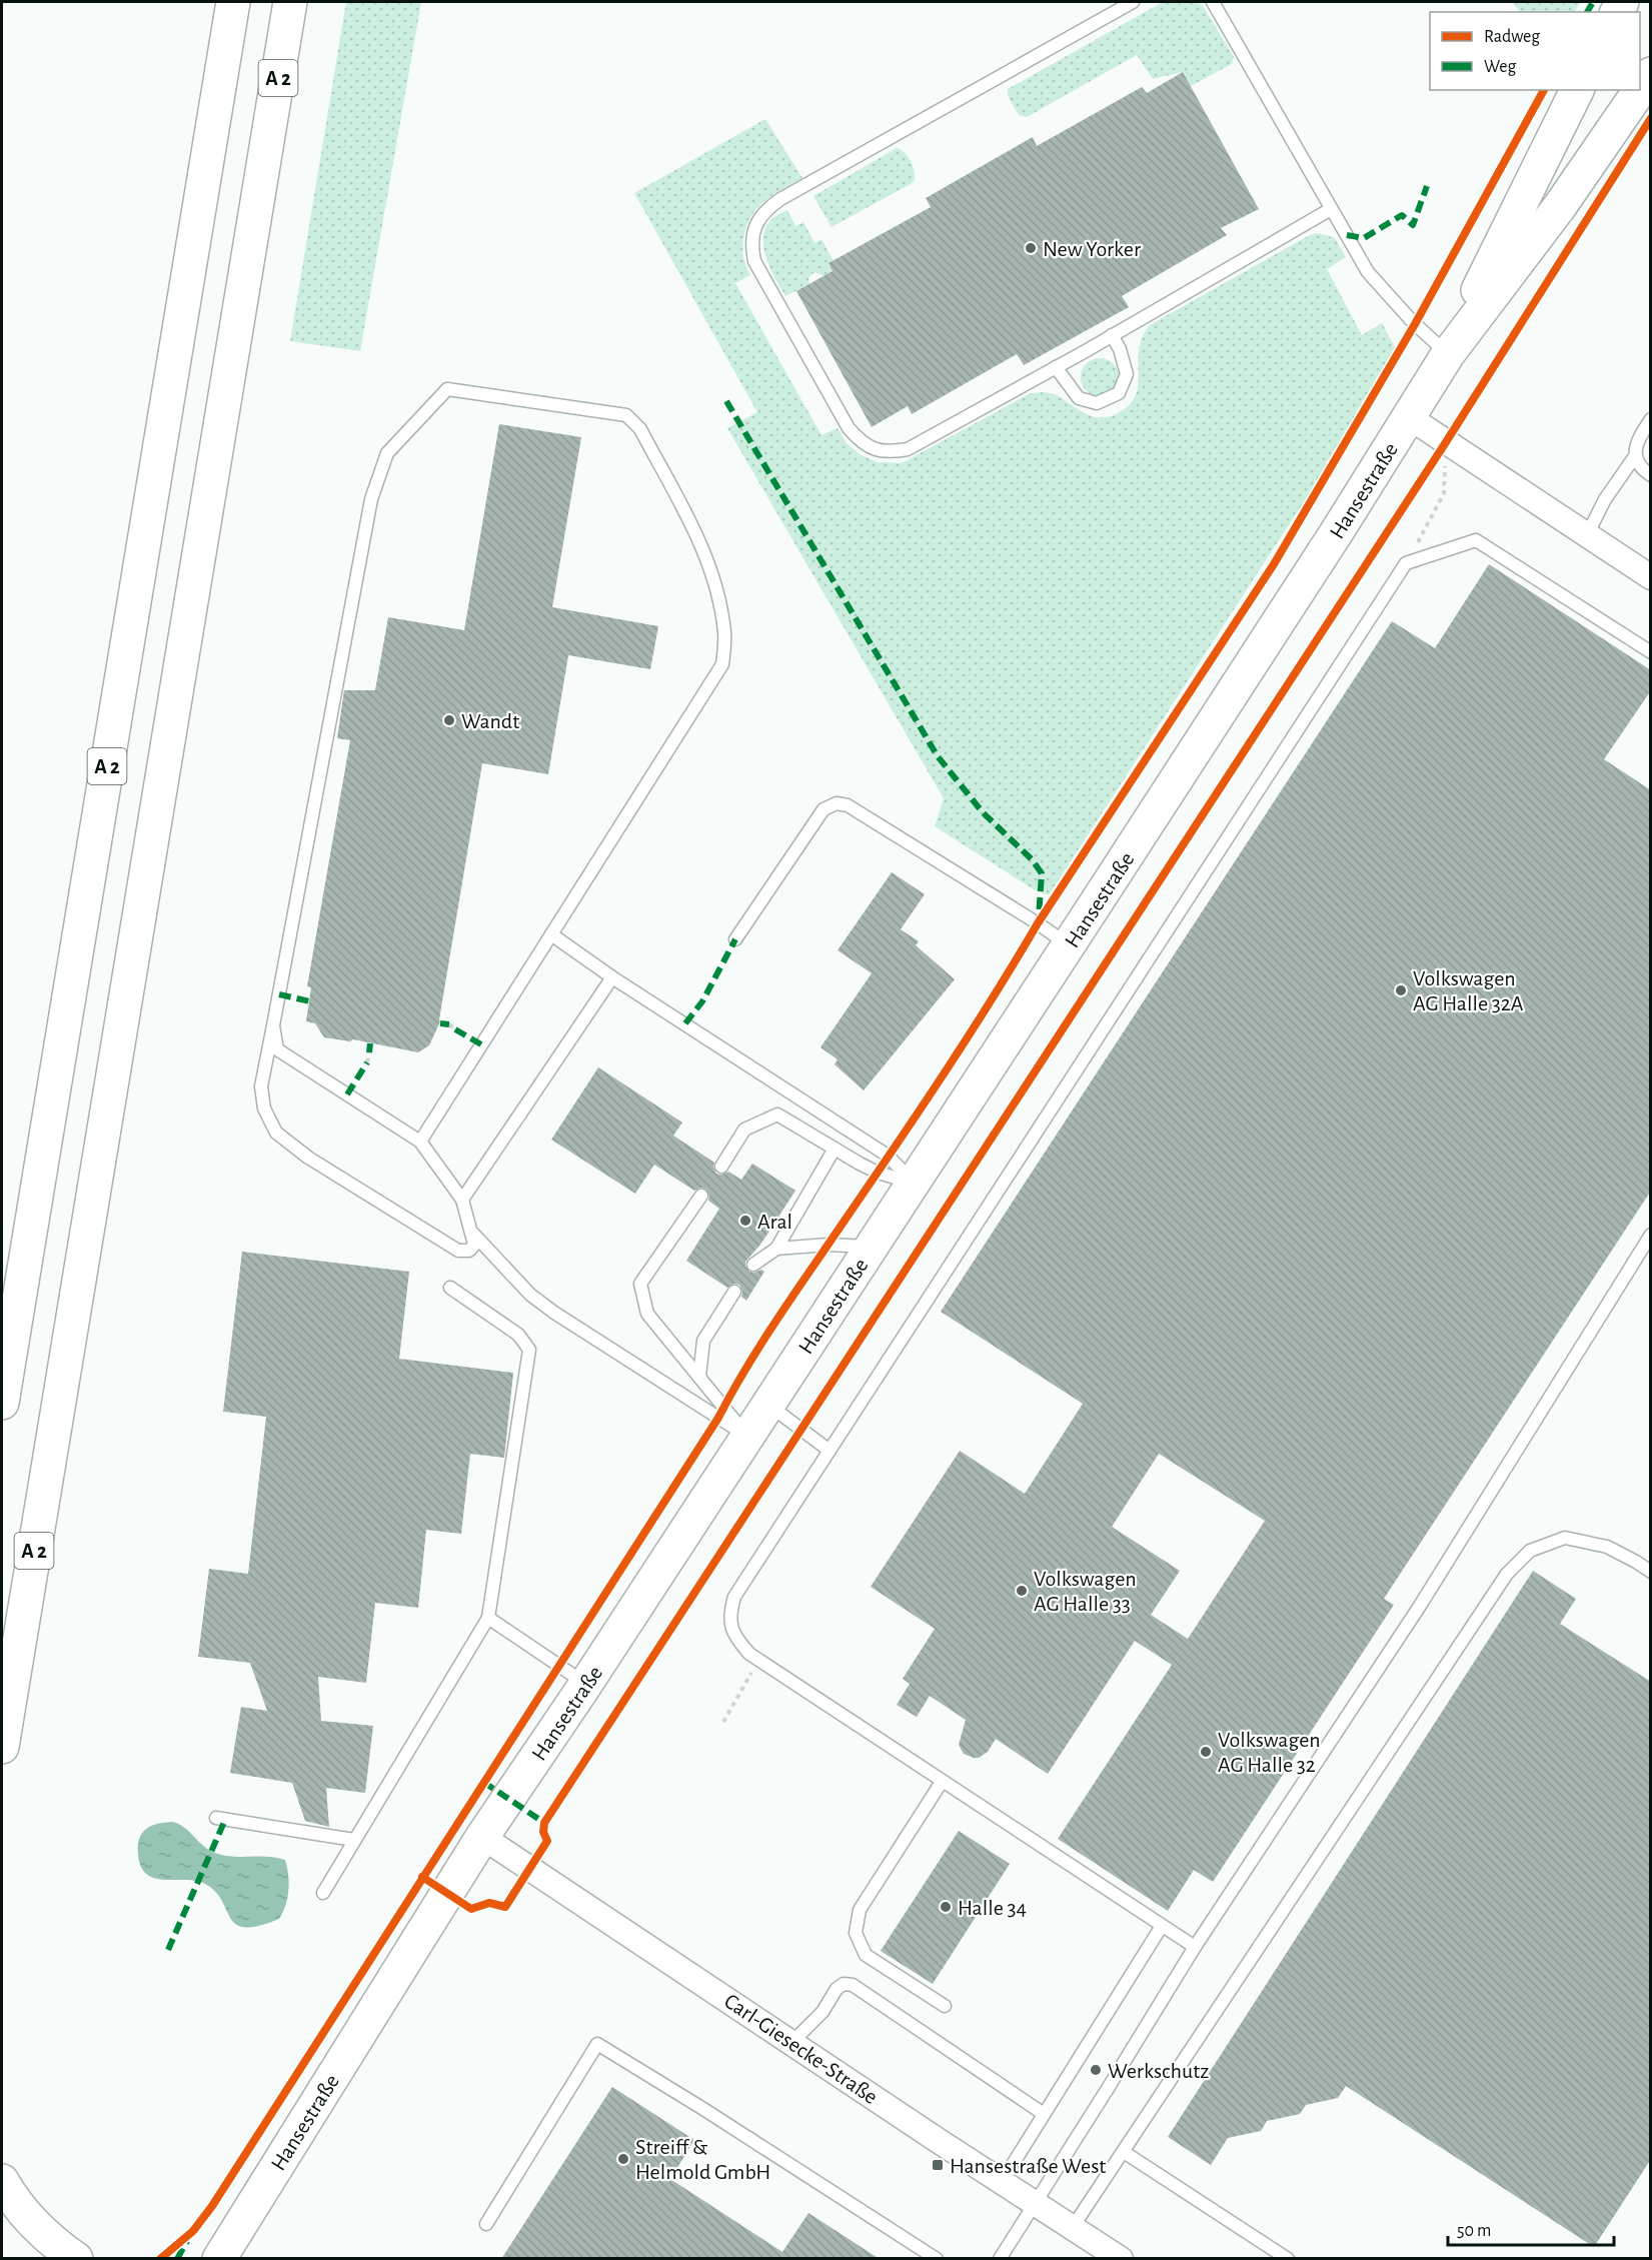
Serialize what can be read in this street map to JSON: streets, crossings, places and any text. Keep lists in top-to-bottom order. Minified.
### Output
{"streets":{"main road":["A 2","Hansestraße"],"street":["Carl-Giesecke-Straße"]},"crossings":[["Hansestraße","Carl-Giesecke-Straße"]],"places":{"other":["New Yorker","Wandt","Volkswagen AG Halle 32A","Aral","Volkswagen AG Halle 33","Volkswagen AG Halle 32","Halle 34","Werkschutz","Streiff & Helmold GmbH"],"transit":["Hansestraße West"]},"legend":["Radweg","Weg"],"scale_bar":"50 m"}
